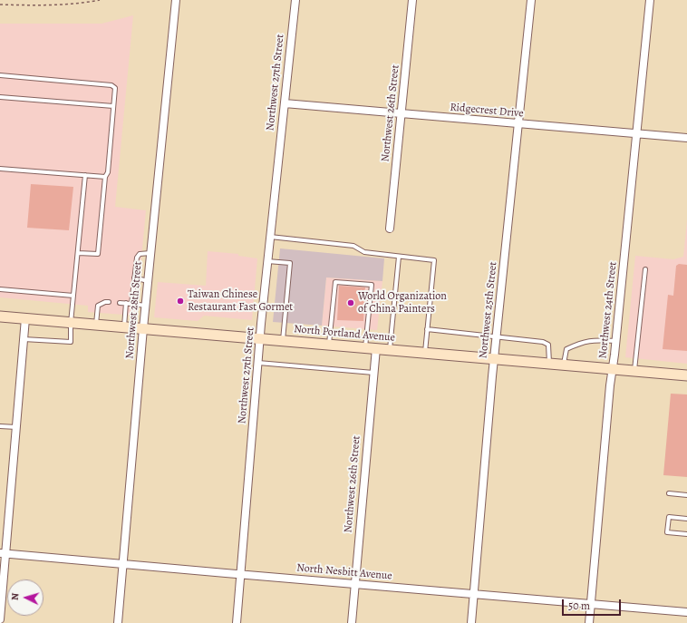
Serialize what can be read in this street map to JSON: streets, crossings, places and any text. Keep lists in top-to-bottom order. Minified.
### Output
{"streets":{"main road":["North Portland Avenue"],"street":["Northwest 27th Street","Ridgecrest Drive","Northwest 26th Street","Northwest 28th Street","Northwest 25th Street","Northwest 24th Street","North Nesbitt Avenue"]},"crossings":[["Northwest 27th Street","Ridgecrest Drive"],["Northwest 27th Street","North Portland Avenue"],["Northwest 27th Street","North Nesbitt Avenue"],["Ridgecrest Drive","Northwest 26th Street"],["Ridgecrest Drive","Northwest 25th Street"],["Ridgecrest Drive","Northwest 24th Street"],["Northwest 26th Street","North Portland Avenue"],["Northwest 26th Street","North Nesbitt Avenue"],["Northwest 28th Street","North Portland Avenue"],["Northwest 28th Street","North Nesbitt Avenue"],["Northwest 25th Street","North Portland Avenue"],["Northwest 25th Street","North Nesbitt Avenue"],["Northwest 24th Street","North Portland Avenue"],["Northwest 24th Street","North Nesbitt Avenue"]],"places":["Taiwan Chinese Restaurant Fast Gormet","World Organization of China Painters"],"scale_bar":"50 m","north":"left"}
